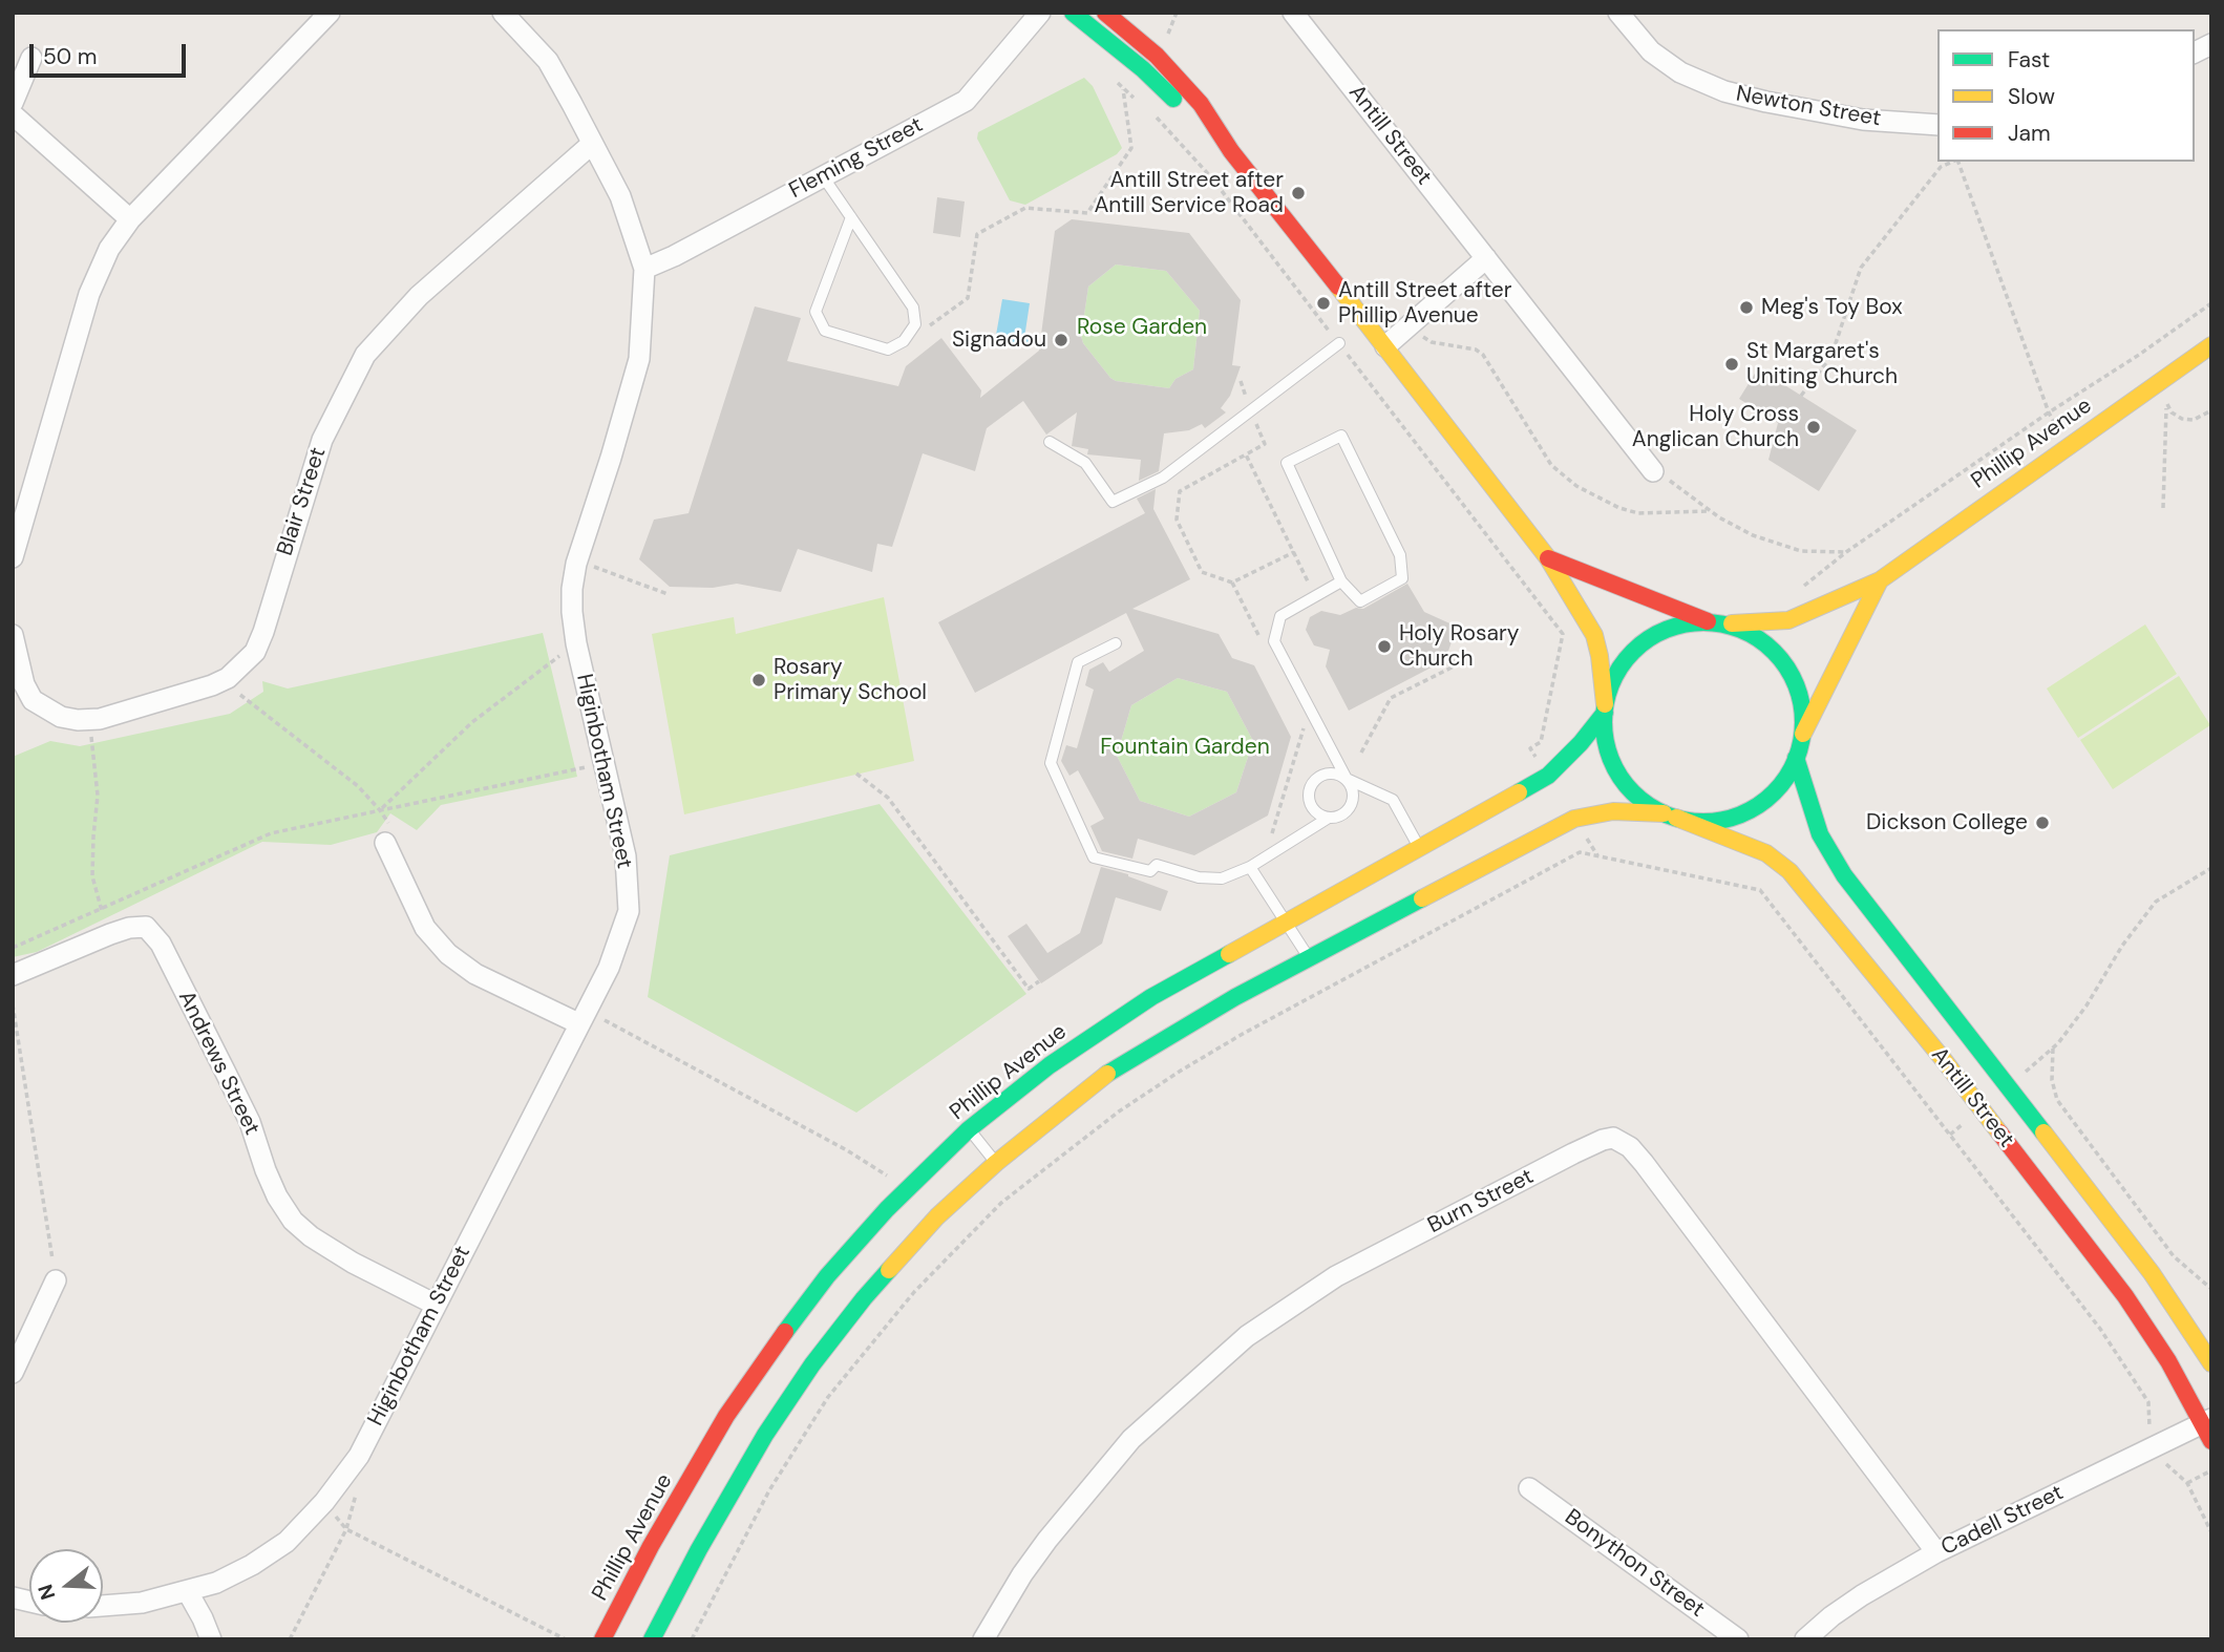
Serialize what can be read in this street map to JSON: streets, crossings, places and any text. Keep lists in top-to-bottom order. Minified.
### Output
{"streets":{"main road":["Antill Street","Phillip Avenue"],"street":["Newton Street","Fleming Street","Blair Street","Higinbotham Street","Andrews Street","Burn Street","Cadell Street","Bonython Street"]},"crossings":[["Antill Street","Phillip Avenue"],["Antill Street","Cadell Street"],["Fleming Street","Higinbotham Street"],["Blair Street","Higinbotham Street"],["Higinbotham Street","Andrews Street"],["Burn Street","Cadell Street"]],"parks":["Rose Garden","Fountain Garden"],"places":["Antill Street after Antill Service Road","Antill Street after Phillip Avenue","Meg's Toy Box","Signadou","St Margaret's Uniting Church","Holy Cross Anglican Church","Holy Rosary Church","Rosary Primary School","Dickson College"],"legend":["Fast","Slow","Jam"],"scale_bar":"50 m","north":"left"}
